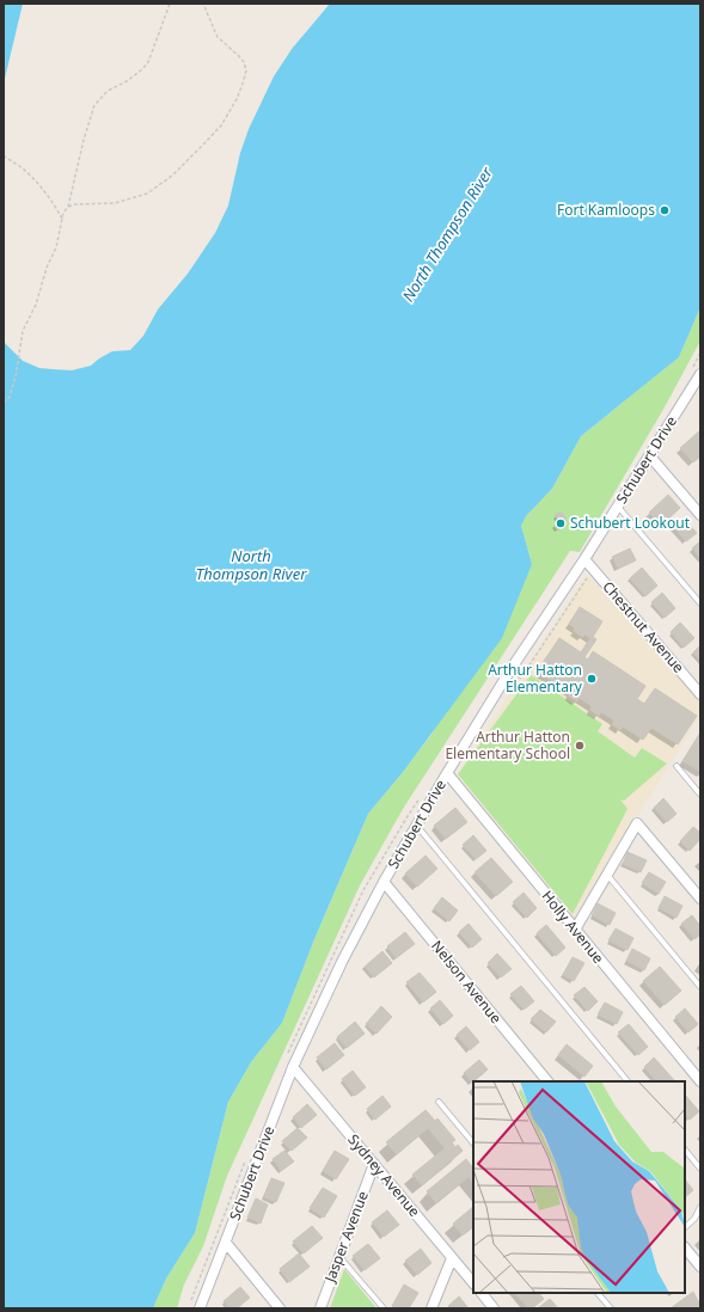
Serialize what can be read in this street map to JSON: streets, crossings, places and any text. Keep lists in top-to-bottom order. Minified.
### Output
{"streets":{"street":["Schubert Drive","Chestnut Avenue","Holly Avenue","Nelson Avenue","Sydney Avenue","Jasper Avenue"]},"crossings":[["Schubert Drive","Chestnut Avenue"],["Schubert Drive","Holly Avenue"],["Schubert Drive","Nelson Avenue"],["Schubert Drive","Sydney Avenue"],["Sydney Avenue","Jasper Avenue"]],"water":["North Thompson River"],"places":["Fort Kamloops","Schubert Lookout","Arthur Hatton Elementary","Arthur Hatton Elementary School"]}
